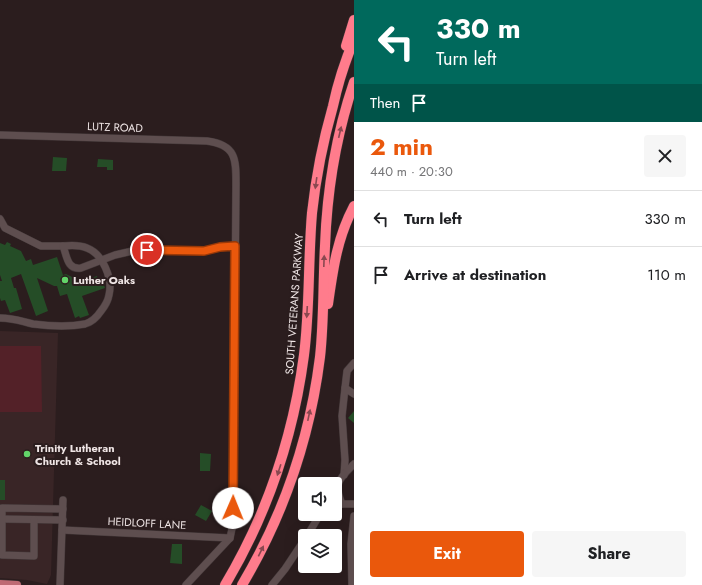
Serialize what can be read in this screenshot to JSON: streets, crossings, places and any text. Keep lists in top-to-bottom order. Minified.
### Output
{"streets":{"highway":["SOUTH VETERANS PARKWAY"],"street":["LUTZ ROAD","HEIDLOFF LANE"]},"places":["Luther Oaks","Trinity Lutheran Church & School"],"page":{"turn":["330 m","Turn left"],"then":"Then","heading":["2 min","440 m · 20:30"],"list":[{"name":"Turn left","value":"330 m"},{"name":"Arrive at destination","value":"110 m"}],"buttons":["Exit","Share"]}}
